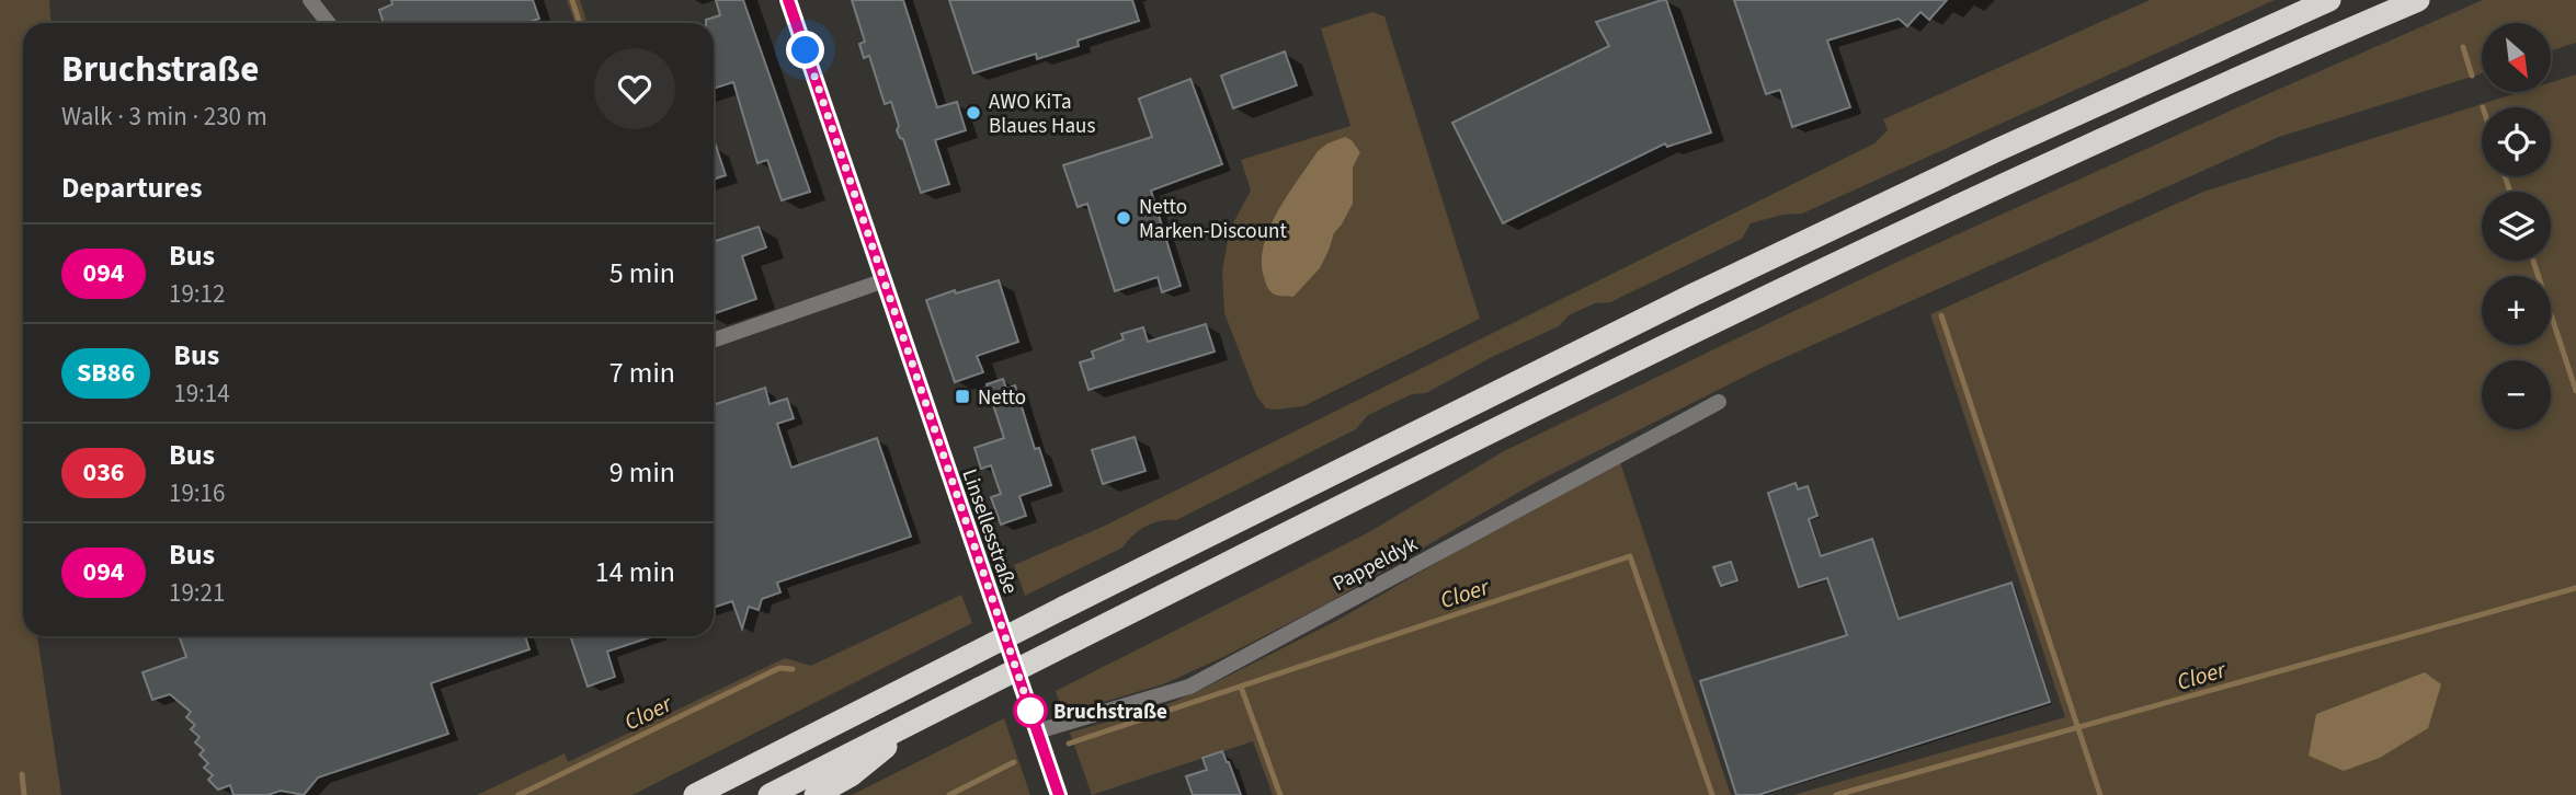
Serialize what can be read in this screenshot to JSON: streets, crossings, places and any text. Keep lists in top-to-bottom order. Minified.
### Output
{"streets":{"street":["Linsellesstraße","Pappeldyk"]},"crossings":[["Linsellesstraße","Pappeldyk"]],"water":["Cloer"],"places":{"other":["AWO KiTa Blaues Haus","Netto Marken-Discount","Bruchstraße"],"transit":["Netto"]},"lines":["bus line 094"],"north":"bottom right","page":{"map_buttons":["+","−"],"heading":[["Bruchstraße","Walk · 3 min · 230 m"],"Departures"],"list":[{"mark":"094","name":"Bus","note":"19:12","value":"5 min"},{"mark":"SB86","name":"Bus","note":"19:14","value":"7 min"},{"mark":"036","name":"Bus","note":"19:16","value":"9 min"},{"mark":"094","name":"Bus","note":"19:21","value":"14 min"}]}}
